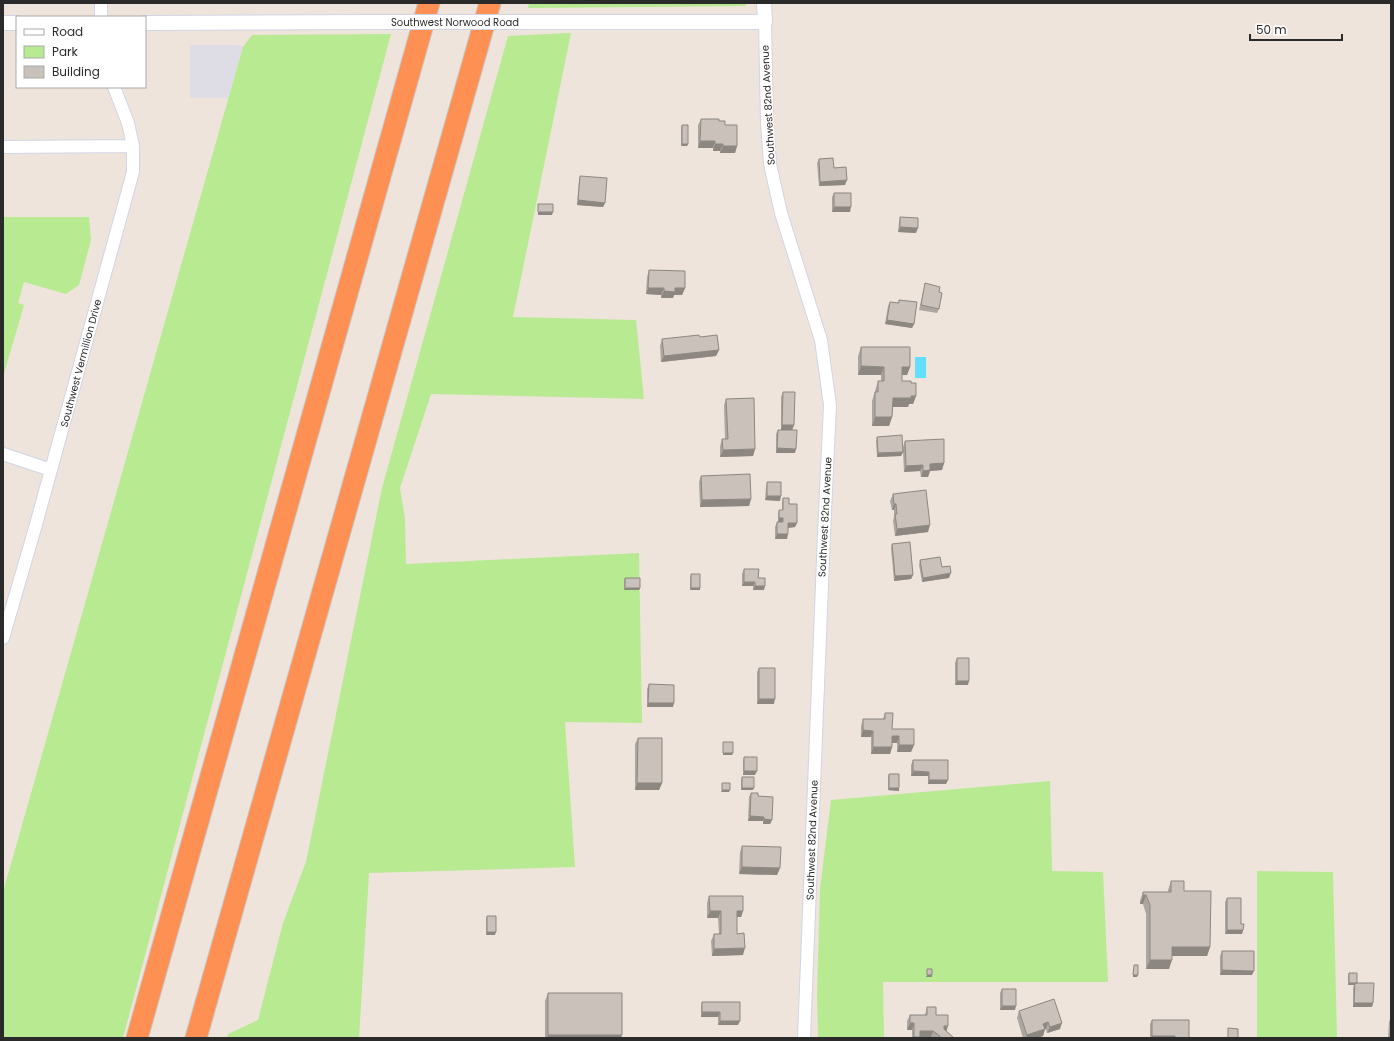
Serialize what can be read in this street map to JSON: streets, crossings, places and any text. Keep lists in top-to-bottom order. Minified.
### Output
{"streets":{"street":["Southwest Norwood Road","Southwest 82nd Avenue","Southwest Vermillion Drive"]},"crossings":[["Southwest Norwood Road","Southwest 82nd Avenue"]],"legend":["Road","Park","Building"],"scale_bar":"50 m"}
